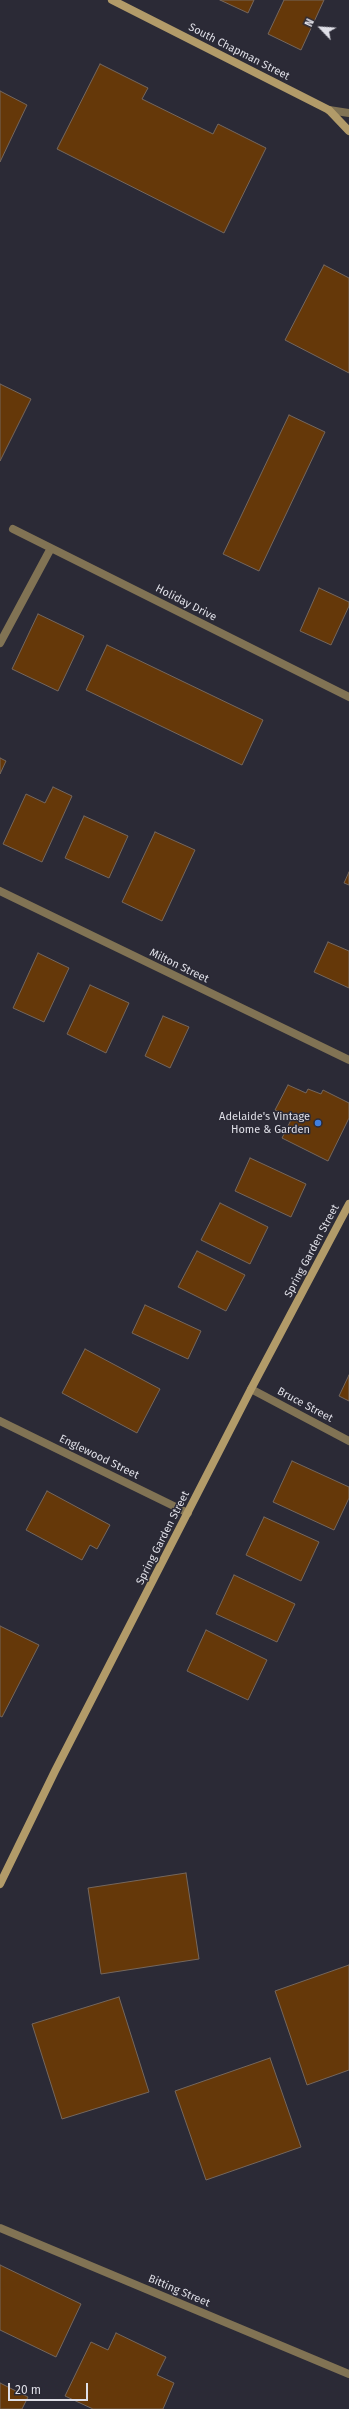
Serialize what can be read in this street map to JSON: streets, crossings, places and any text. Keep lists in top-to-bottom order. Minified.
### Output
{"streets":{"main road":["South Chapman Street","Spring Garden Street"],"street":["Holiday Drive","Milton Street","Bruce Street","Englewood Street","Bitting Street"]},"crossings":[["Spring Garden Street","Bruce Street"],["Spring Garden Street","Englewood Street"]],"places":["Adelaide's Vintage Home & Garden"],"scale_bar":"20 m","north":"top left"}
